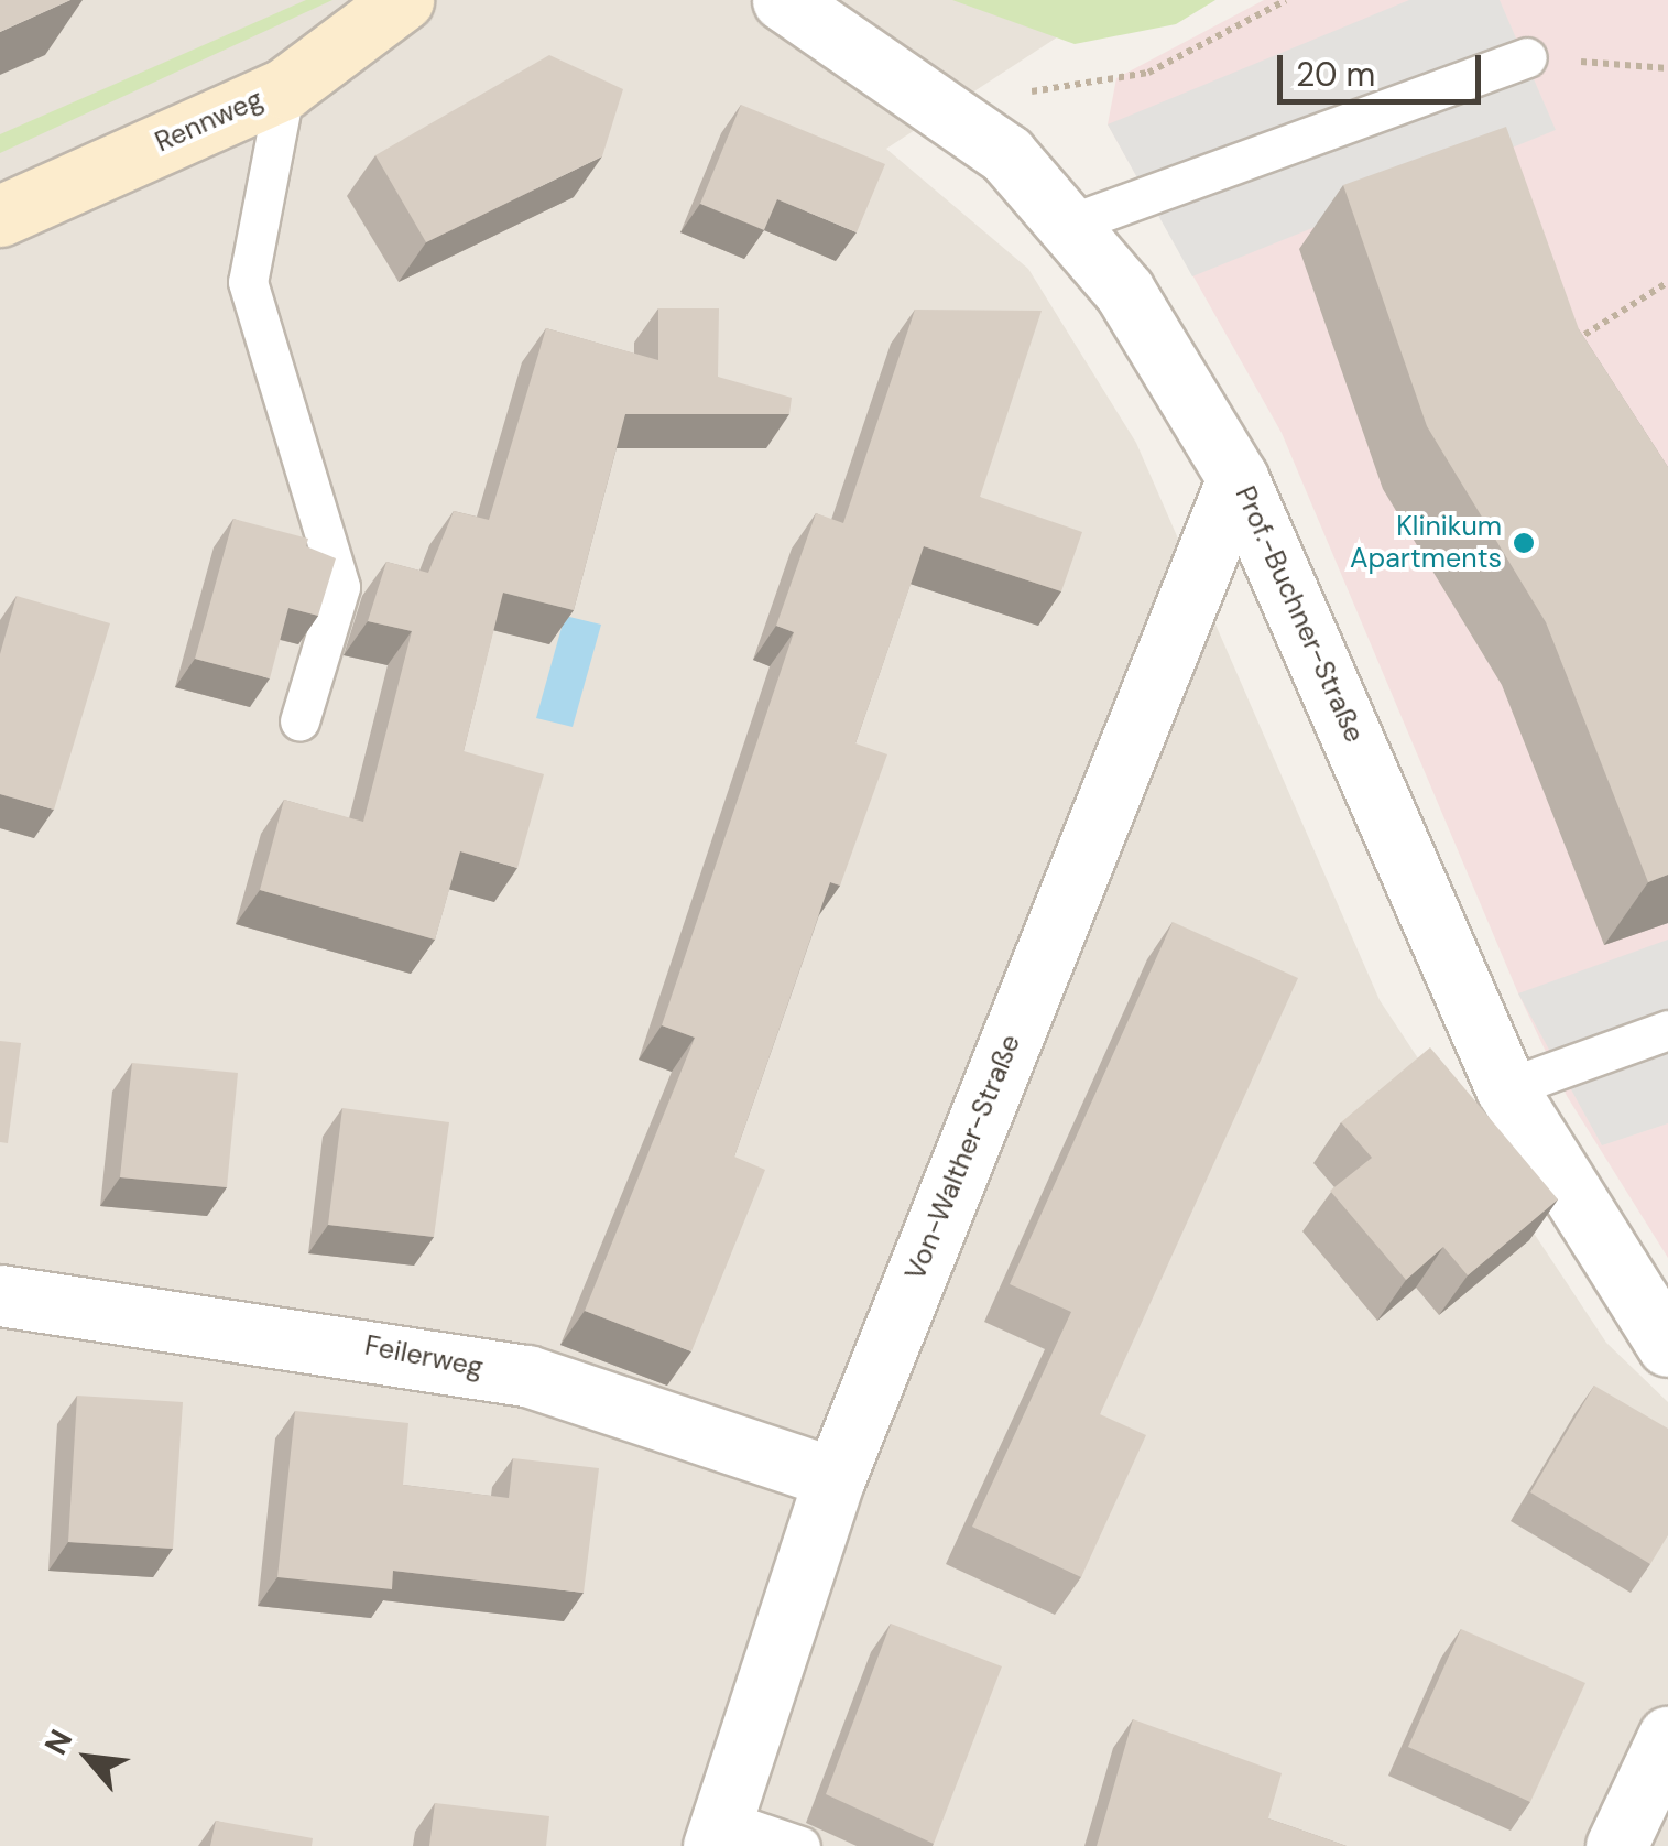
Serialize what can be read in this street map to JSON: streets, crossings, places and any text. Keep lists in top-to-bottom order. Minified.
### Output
{"streets":{"main road":["Rennweg"],"street":["Prof.-Buchner-Straße","Von-Walther-Straße","Feilerweg"]},"crossings":[["Prof.-Buchner-Straße","Von-Walther-Straße"],["Von-Walther-Straße","Feilerweg"]],"places":["Klinikum Apartments"],"scale_bar":"20 m","north":"top left"}
